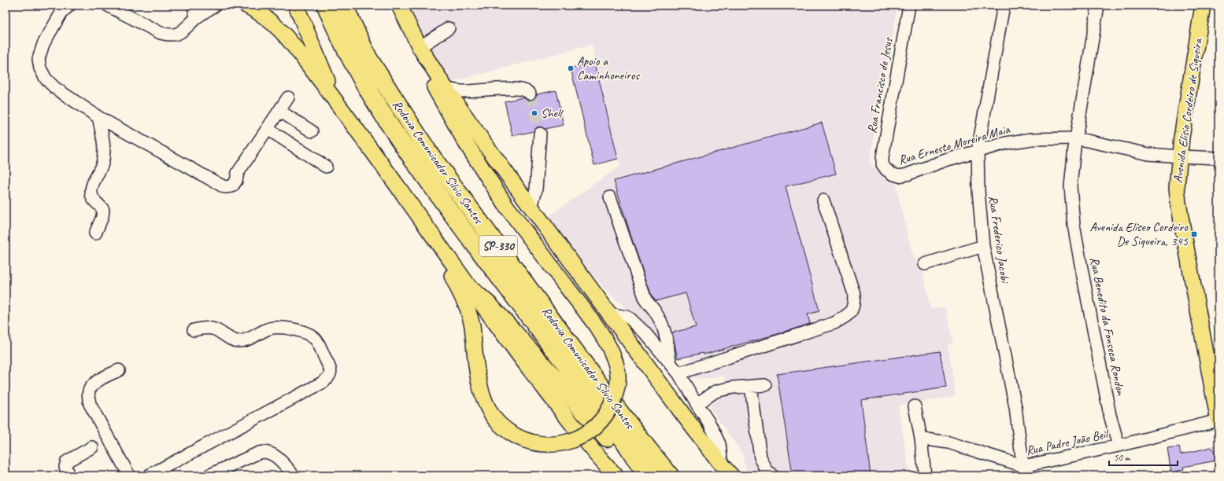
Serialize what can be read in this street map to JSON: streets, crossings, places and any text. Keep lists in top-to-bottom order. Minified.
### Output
{"streets":{"highway":["Rodovia Comunicador Silvio Santos","SP-330"],"main road":["Avenida Elísio Cordeiro de Siqueira"],"street":["Rua Francisco de Jesus","Rua Ernesto Moreira Maia","Rua Frederico Jacobi","Rua Benedito da Fonseca Rondon","Rua Padre João Beil"]},"crossings":[["Rua Francisco de Jesus","Rua Ernesto Moreira Maia"],["Avenida Elísio Cordeiro de Siqueira","Rua Ernesto Moreira Maia"],["Avenida Elísio Cordeiro de Siqueira","Rua Padre João Beil"],["Rua Ernesto Moreira Maia","Rua Frederico Jacobi"],["Rua Ernesto Moreira Maia","Rua Benedito da Fonseca Rondon"],["Rua Frederico Jacobi","Rua Padre João Beil"],["Rua Benedito da Fonseca Rondon","Rua Padre João Beil"]],"places":{"other":["Apoio a Caminhoneiros","Shell"],"transit":["Avenida Elíseo Cordeiro De Siqueira, 345"]},"scale_bar":"50 m"}
